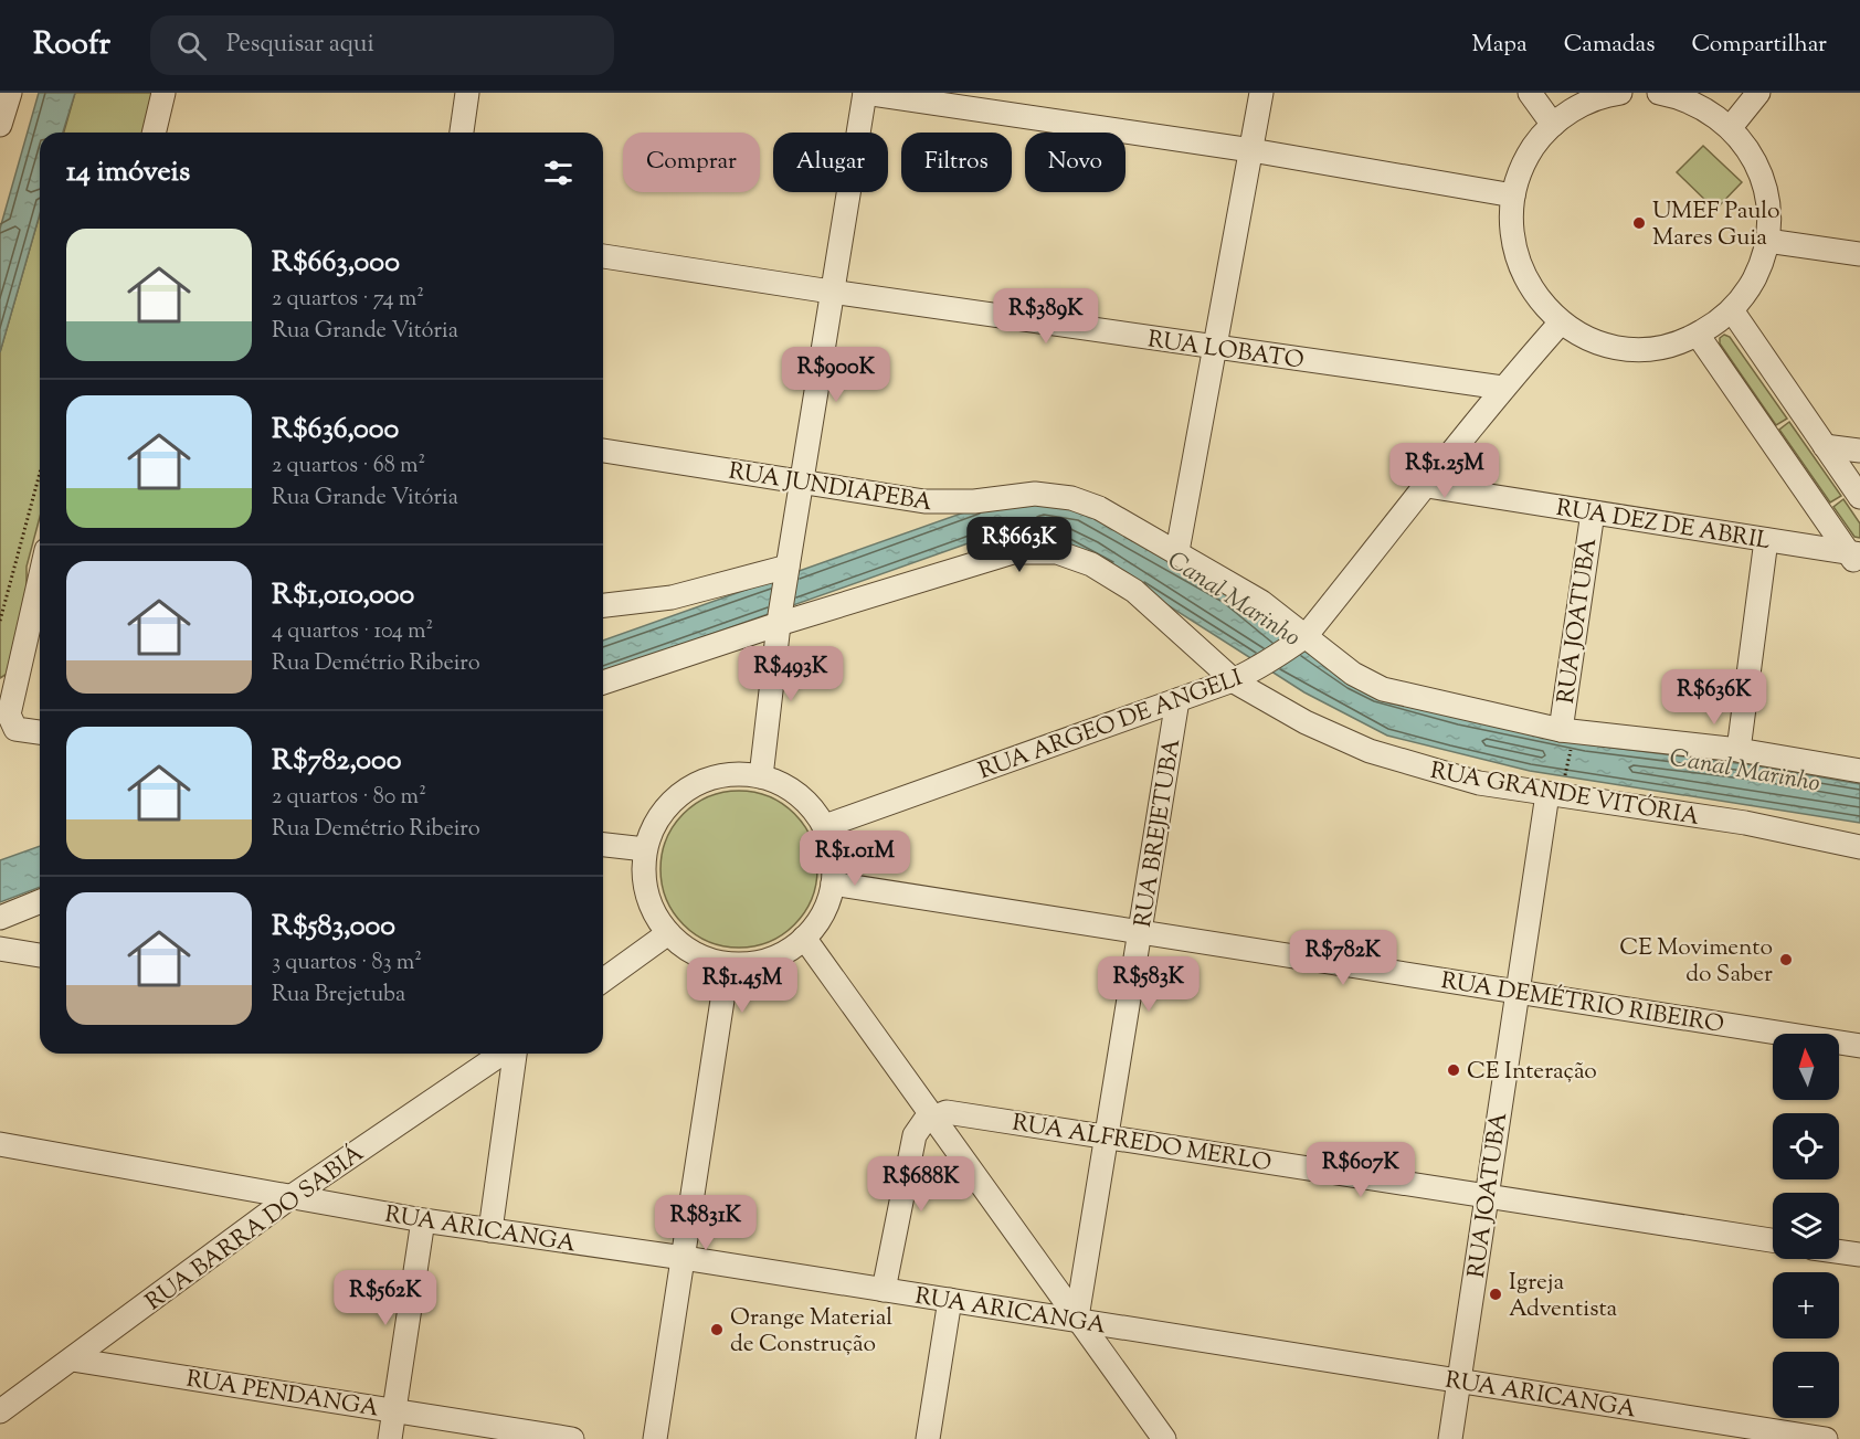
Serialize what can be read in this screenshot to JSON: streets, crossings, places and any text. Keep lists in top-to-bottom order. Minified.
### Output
{"streets":{"street":["RUA LOBATO","RUA JUNDIAPEBA","RUA DEZ DE ABRIL","RUA JOATUBA","RUA ARGEO DE ANGELI","RUA GRANDE VITÓRIA","RUA BREJETUBA","RUA DEMÉTRIO RIBEIRO","RUA ALFREDO MERLO","RUA BARRA DO SABIÁ","RUA ARICANGA","RUA PENDANGA"]},"crossings":[["RUA LOBATO","RUA ARGEO DE ANGELI"],["RUA JUNDIAPEBA","RUA ARGEO DE ANGELI"],["RUA DEZ DE ABRIL","RUA JOATUBA"],["RUA DEZ DE ABRIL","RUA ARGEO DE ANGELI"],["RUA JOATUBA","RUA GRANDE VITÓRIA"],["RUA JOATUBA","RUA DEMÉTRIO RIBEIRO"],["RUA JOATUBA","RUA ALFREDO MERLO"],["RUA JOATUBA","RUA ARICANGA"],["RUA ARGEO DE ANGELI","RUA GRANDE VITÓRIA"],["RUA ARGEO DE ANGELI","RUA BREJETUBA"],["RUA ARGEO DE ANGELI","RUA DEMÉTRIO RIBEIRO"],["RUA BREJETUBA","RUA DEMÉTRIO RIBEIRO"],["RUA BREJETUBA","RUA ALFREDO MERLO"],["RUA BREJETUBA","RUA ARICANGA"],["RUA BARRA DO SABIÁ","RUA ARICANGA"],["RUA BARRA DO SABIÁ","RUA PENDANGA"]],"water":["Canal Marinho"],"places":["UMEF Paulo Mares Guia","CE Movimento do Saber","CE Interação","Igreja Adventista","Orange Material de Construção"],"north":"top","page":{"header":"Roofr","search":"Pesquisar aqui","nav":["Mapa","Camadas","Compartilhar"],"chip":["Comprar","Alugar","Filtros","Novo"],"heading":"14 imóveis","list":[{"name":"R$663,000","note":"2 quartos · 74 m² · Rua Grande Vitória"},{"name":"R$636,000","note":"2 quartos · 68 m² · Rua Grande Vitória"},{"name":"R$1,010,000","note":"4 quartos · 104 m² · Rua Demétrio Ribeiro"},{"name":"R$782,000","note":"2 quartos · 80 m² · Rua Demétrio Ribeiro"},{"name":"R$583,000","note":"3 quartos · 83 m² · Rua Brejetuba"}],"price":["R$389K","R$900K","R$1.25M","R$663K","R$493K","R$636K","R$1.01M","R$782K","R$583K","R$1.45M","R$607K","R$688K","R$831K","R$562K"],"map_buttons":["+","−"]}}
